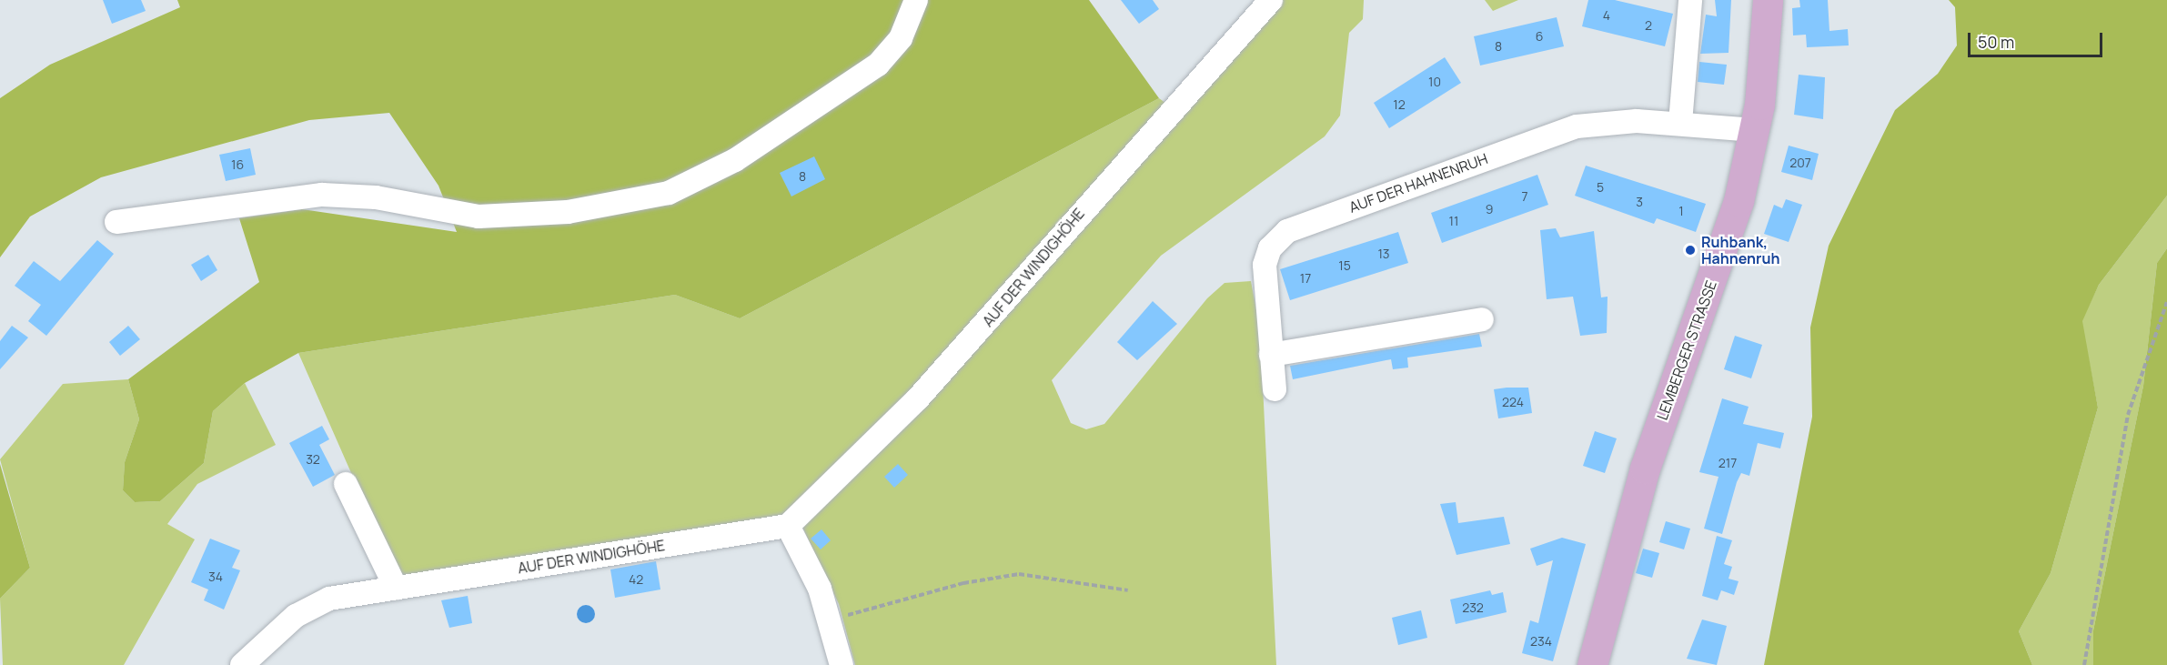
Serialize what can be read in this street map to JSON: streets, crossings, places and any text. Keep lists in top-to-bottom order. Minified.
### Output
{"streets":{"main road":["LEMBERGER STRASSE"],"street":["AUF DER HAHNENRUH","AUF DER WINDIGHÖHE"]},"crossings":[["AUF DER HAHNENRUH","LEMBERGER STRASSE"]],"places":["Ruhbank, Hahnenruh"],"house_numbers":["4","2","6","8","10","12","207","16","8","5","7","3","9","1","11","13","15","17","224","32","217","34","42","232","234"],"scale_bar":"50 m"}
